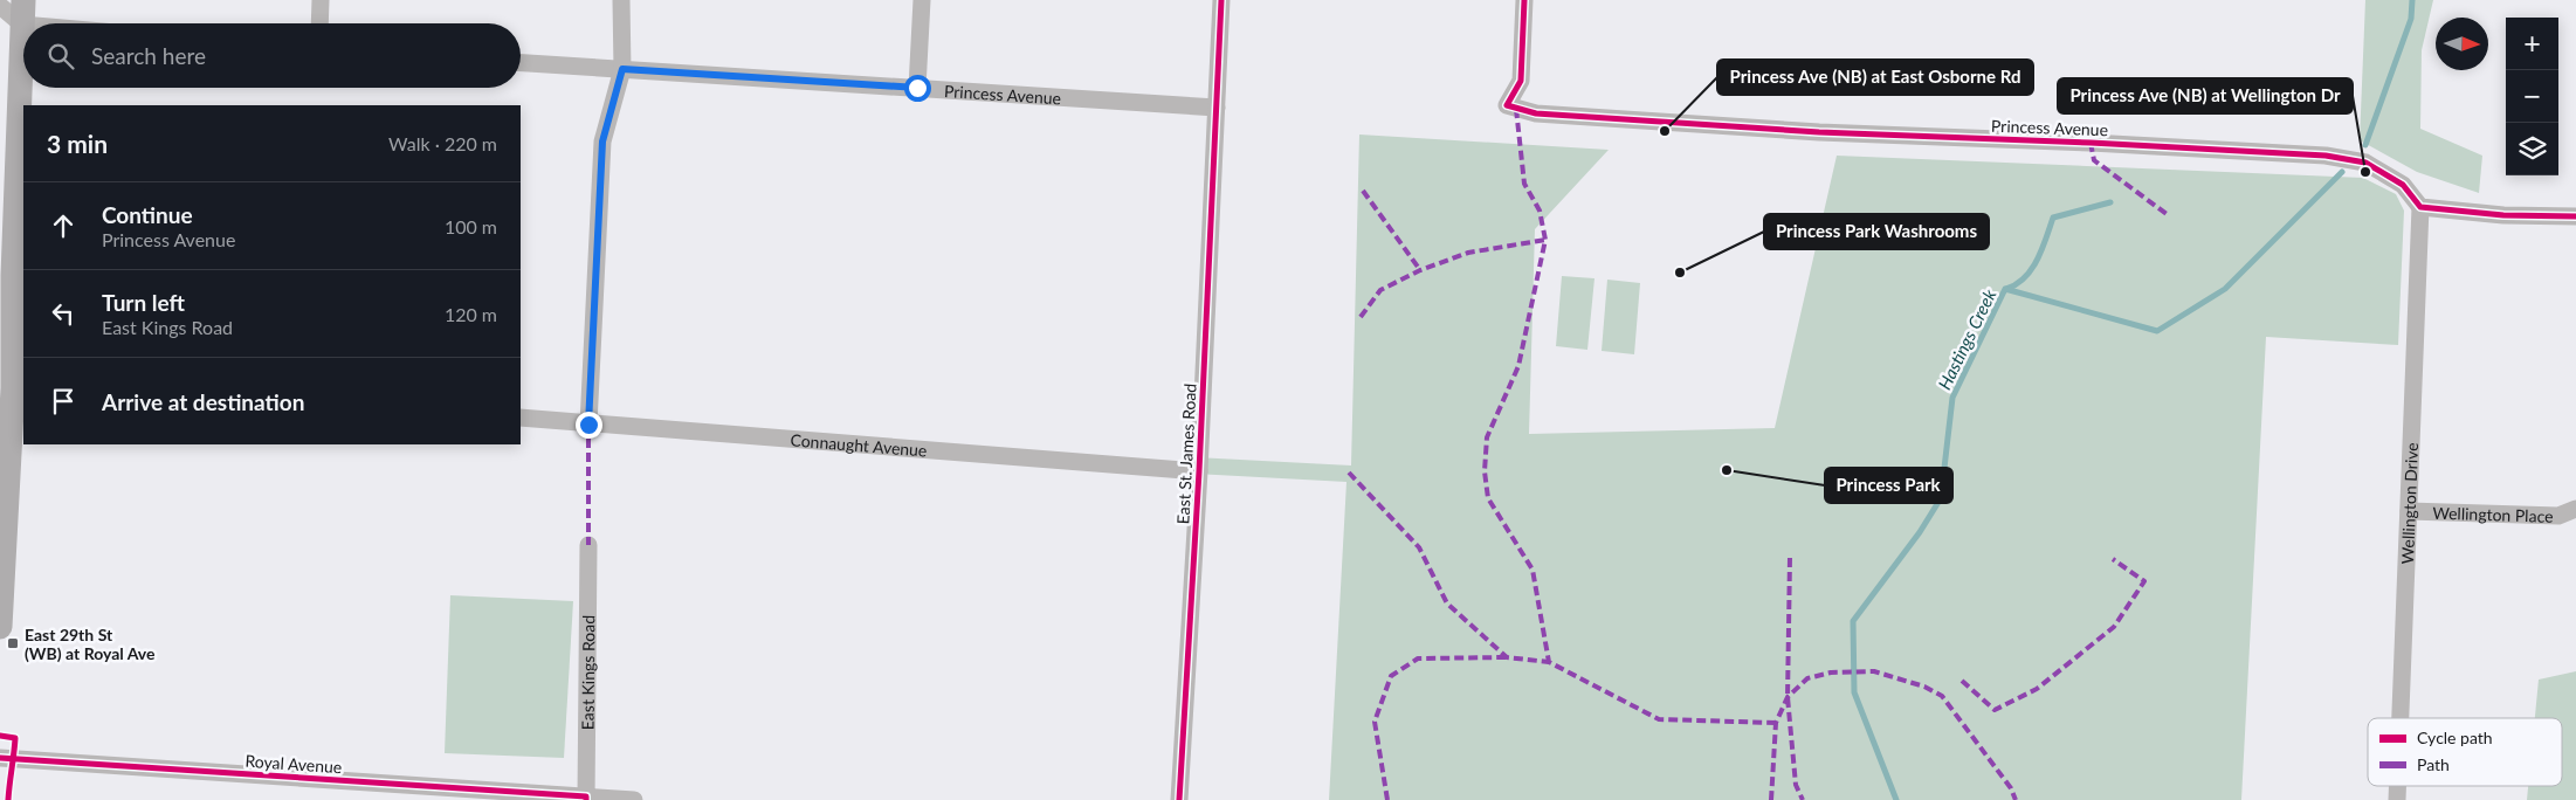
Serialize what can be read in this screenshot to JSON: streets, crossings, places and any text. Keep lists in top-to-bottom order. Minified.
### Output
{"streets":{"street":["Princess Avenue","Connaught Avenue","East St. James Road","Wellington Drive","Wellington Place","East Kings Road","Royal Avenue"]},"crossings":[["Princess Avenue","East St. James Road"],["Princess Avenue","Wellington Drive"],["Connaught Avenue","East St. James Road"],["Wellington Drive","Wellington Place"],["East Kings Road","Royal Avenue"]],"water":["Hastings Creek"],"places":{"other":["Princess Ave (NB) at East Osborne Rd","Princess Ave (NB) at Wellington Dr","Princess Park Washrooms","Princess Park"],"transit":["East 29th St (WB) at Royal Ave"]},"legend":["Cycle path","Path"],"north":"right","page":{"map_buttons":["+","−"],"search":"Search here","heading":["3 min","Walk · 220 m"],"list":[["Continue","Princess Avenue","100 m"],["Turn left","East Kings Road","120 m"],"Arrive at destination"]}}
